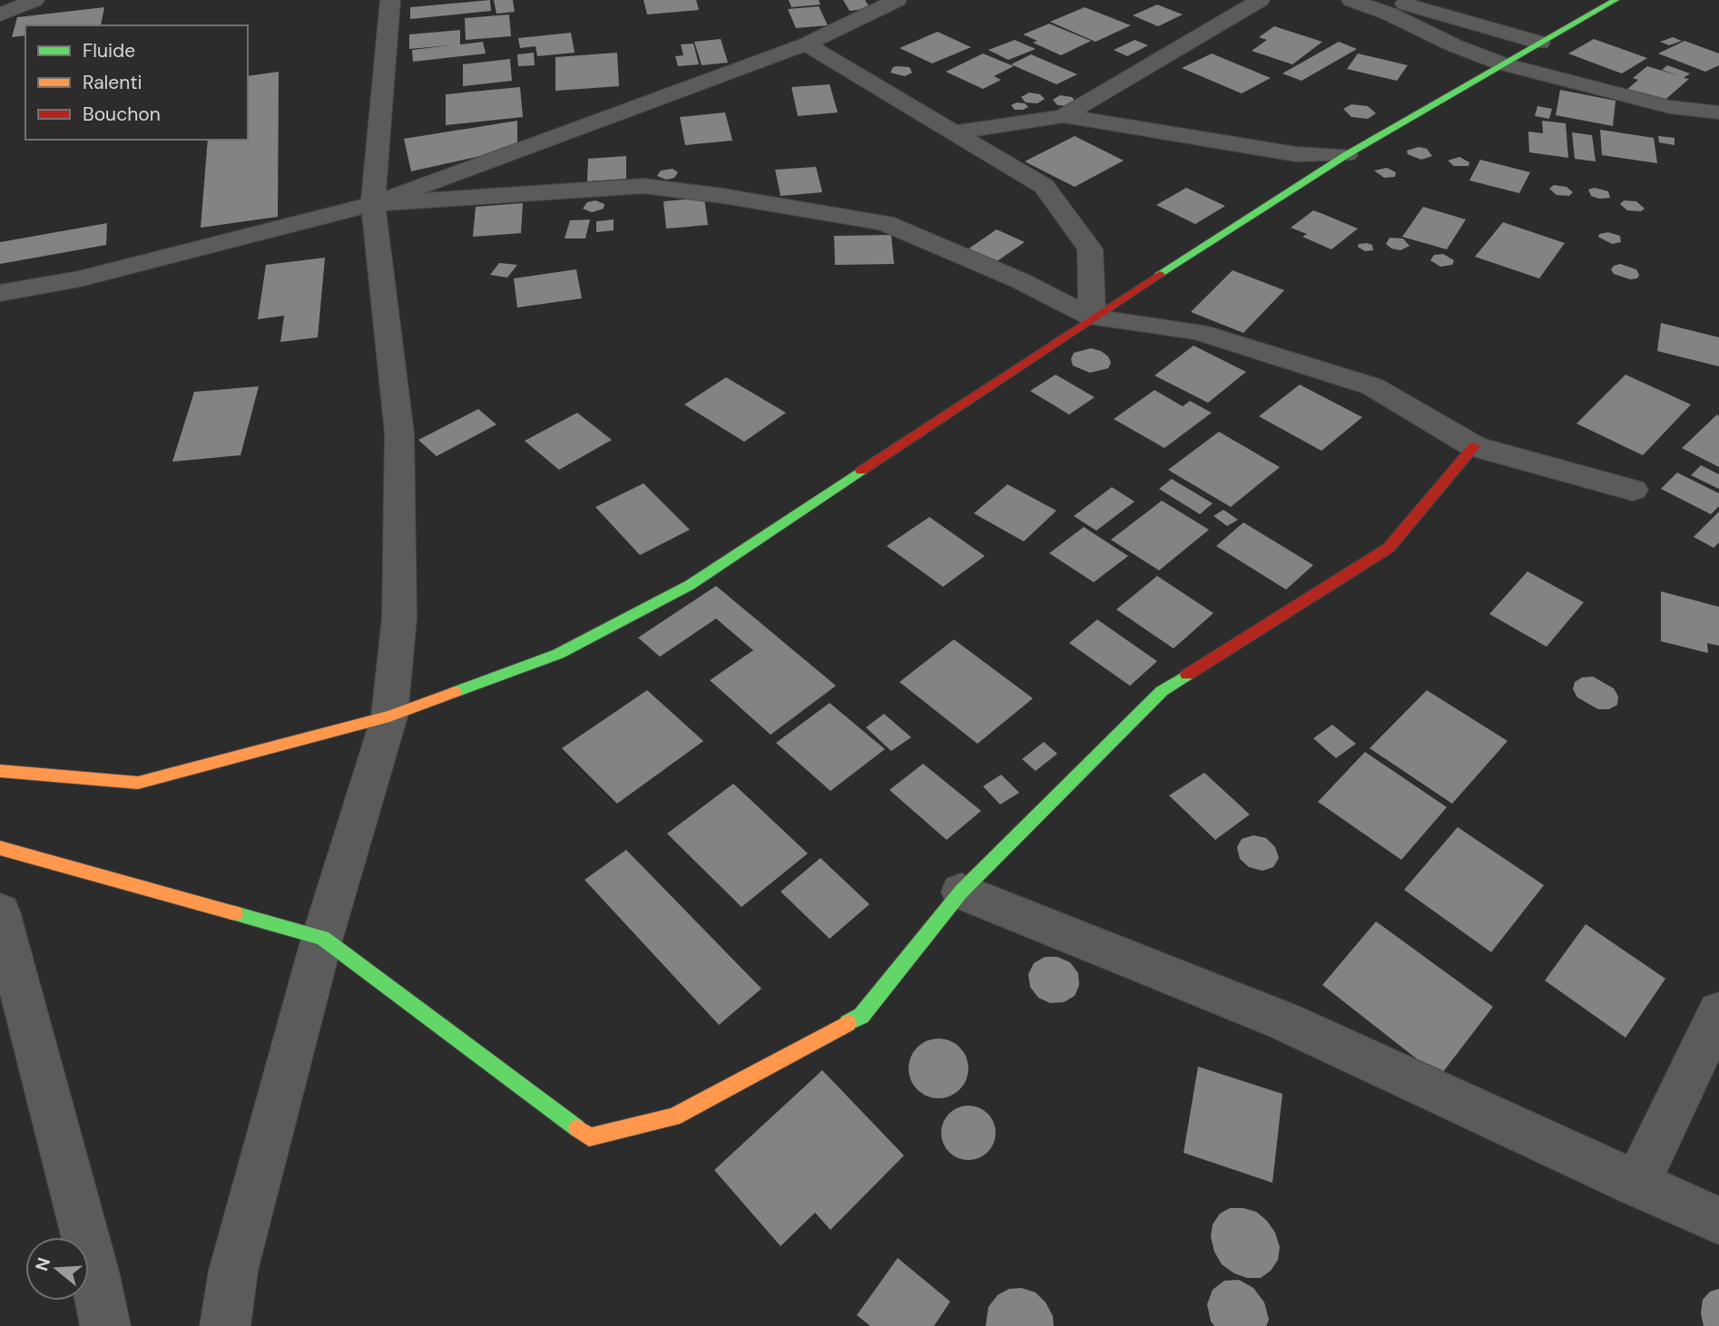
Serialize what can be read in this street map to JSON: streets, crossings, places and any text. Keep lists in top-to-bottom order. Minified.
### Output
{"legend":["Fluide","Ralenti","Bouchon"],"north":"left"}
